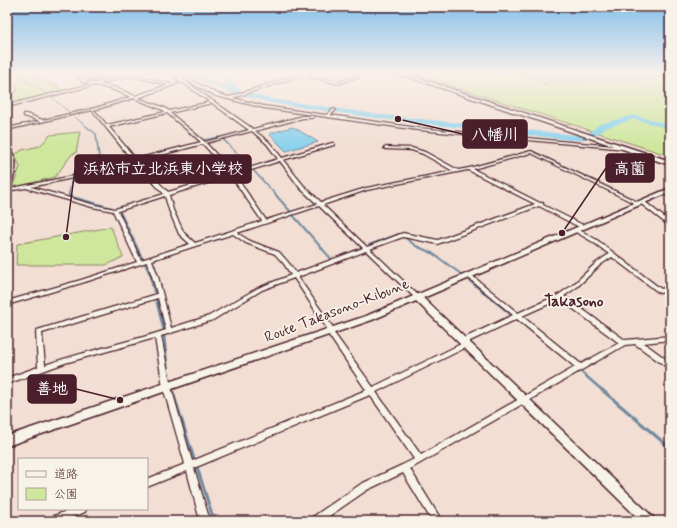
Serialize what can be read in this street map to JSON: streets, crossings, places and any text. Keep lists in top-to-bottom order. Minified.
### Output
{"streets":{"main road":["Route Takasono-Kibune"]},"districts":["Takasono"],"places":["八幡川","高薗","浜松市立北浜東小学校","善地"],"legend":["道路","公園"]}
